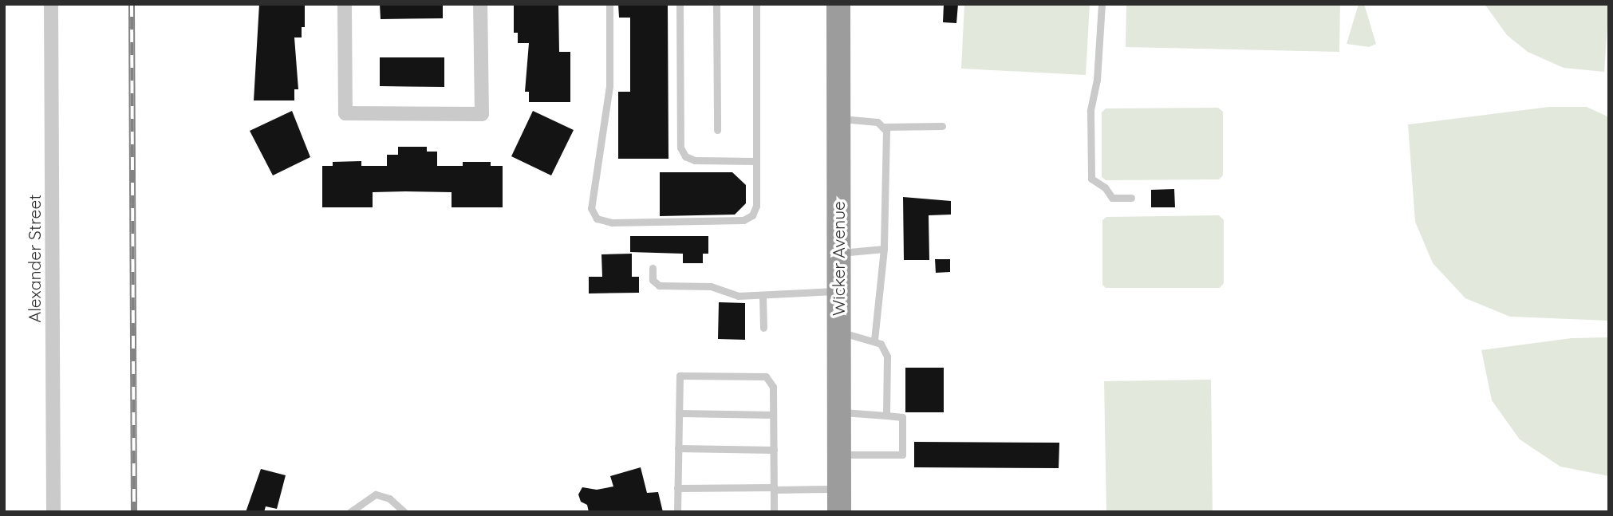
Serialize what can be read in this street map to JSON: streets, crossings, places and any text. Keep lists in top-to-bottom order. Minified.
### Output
{"streets":{"highway":["Wicker Avenue"],"street":["Alexander Street"]}}
